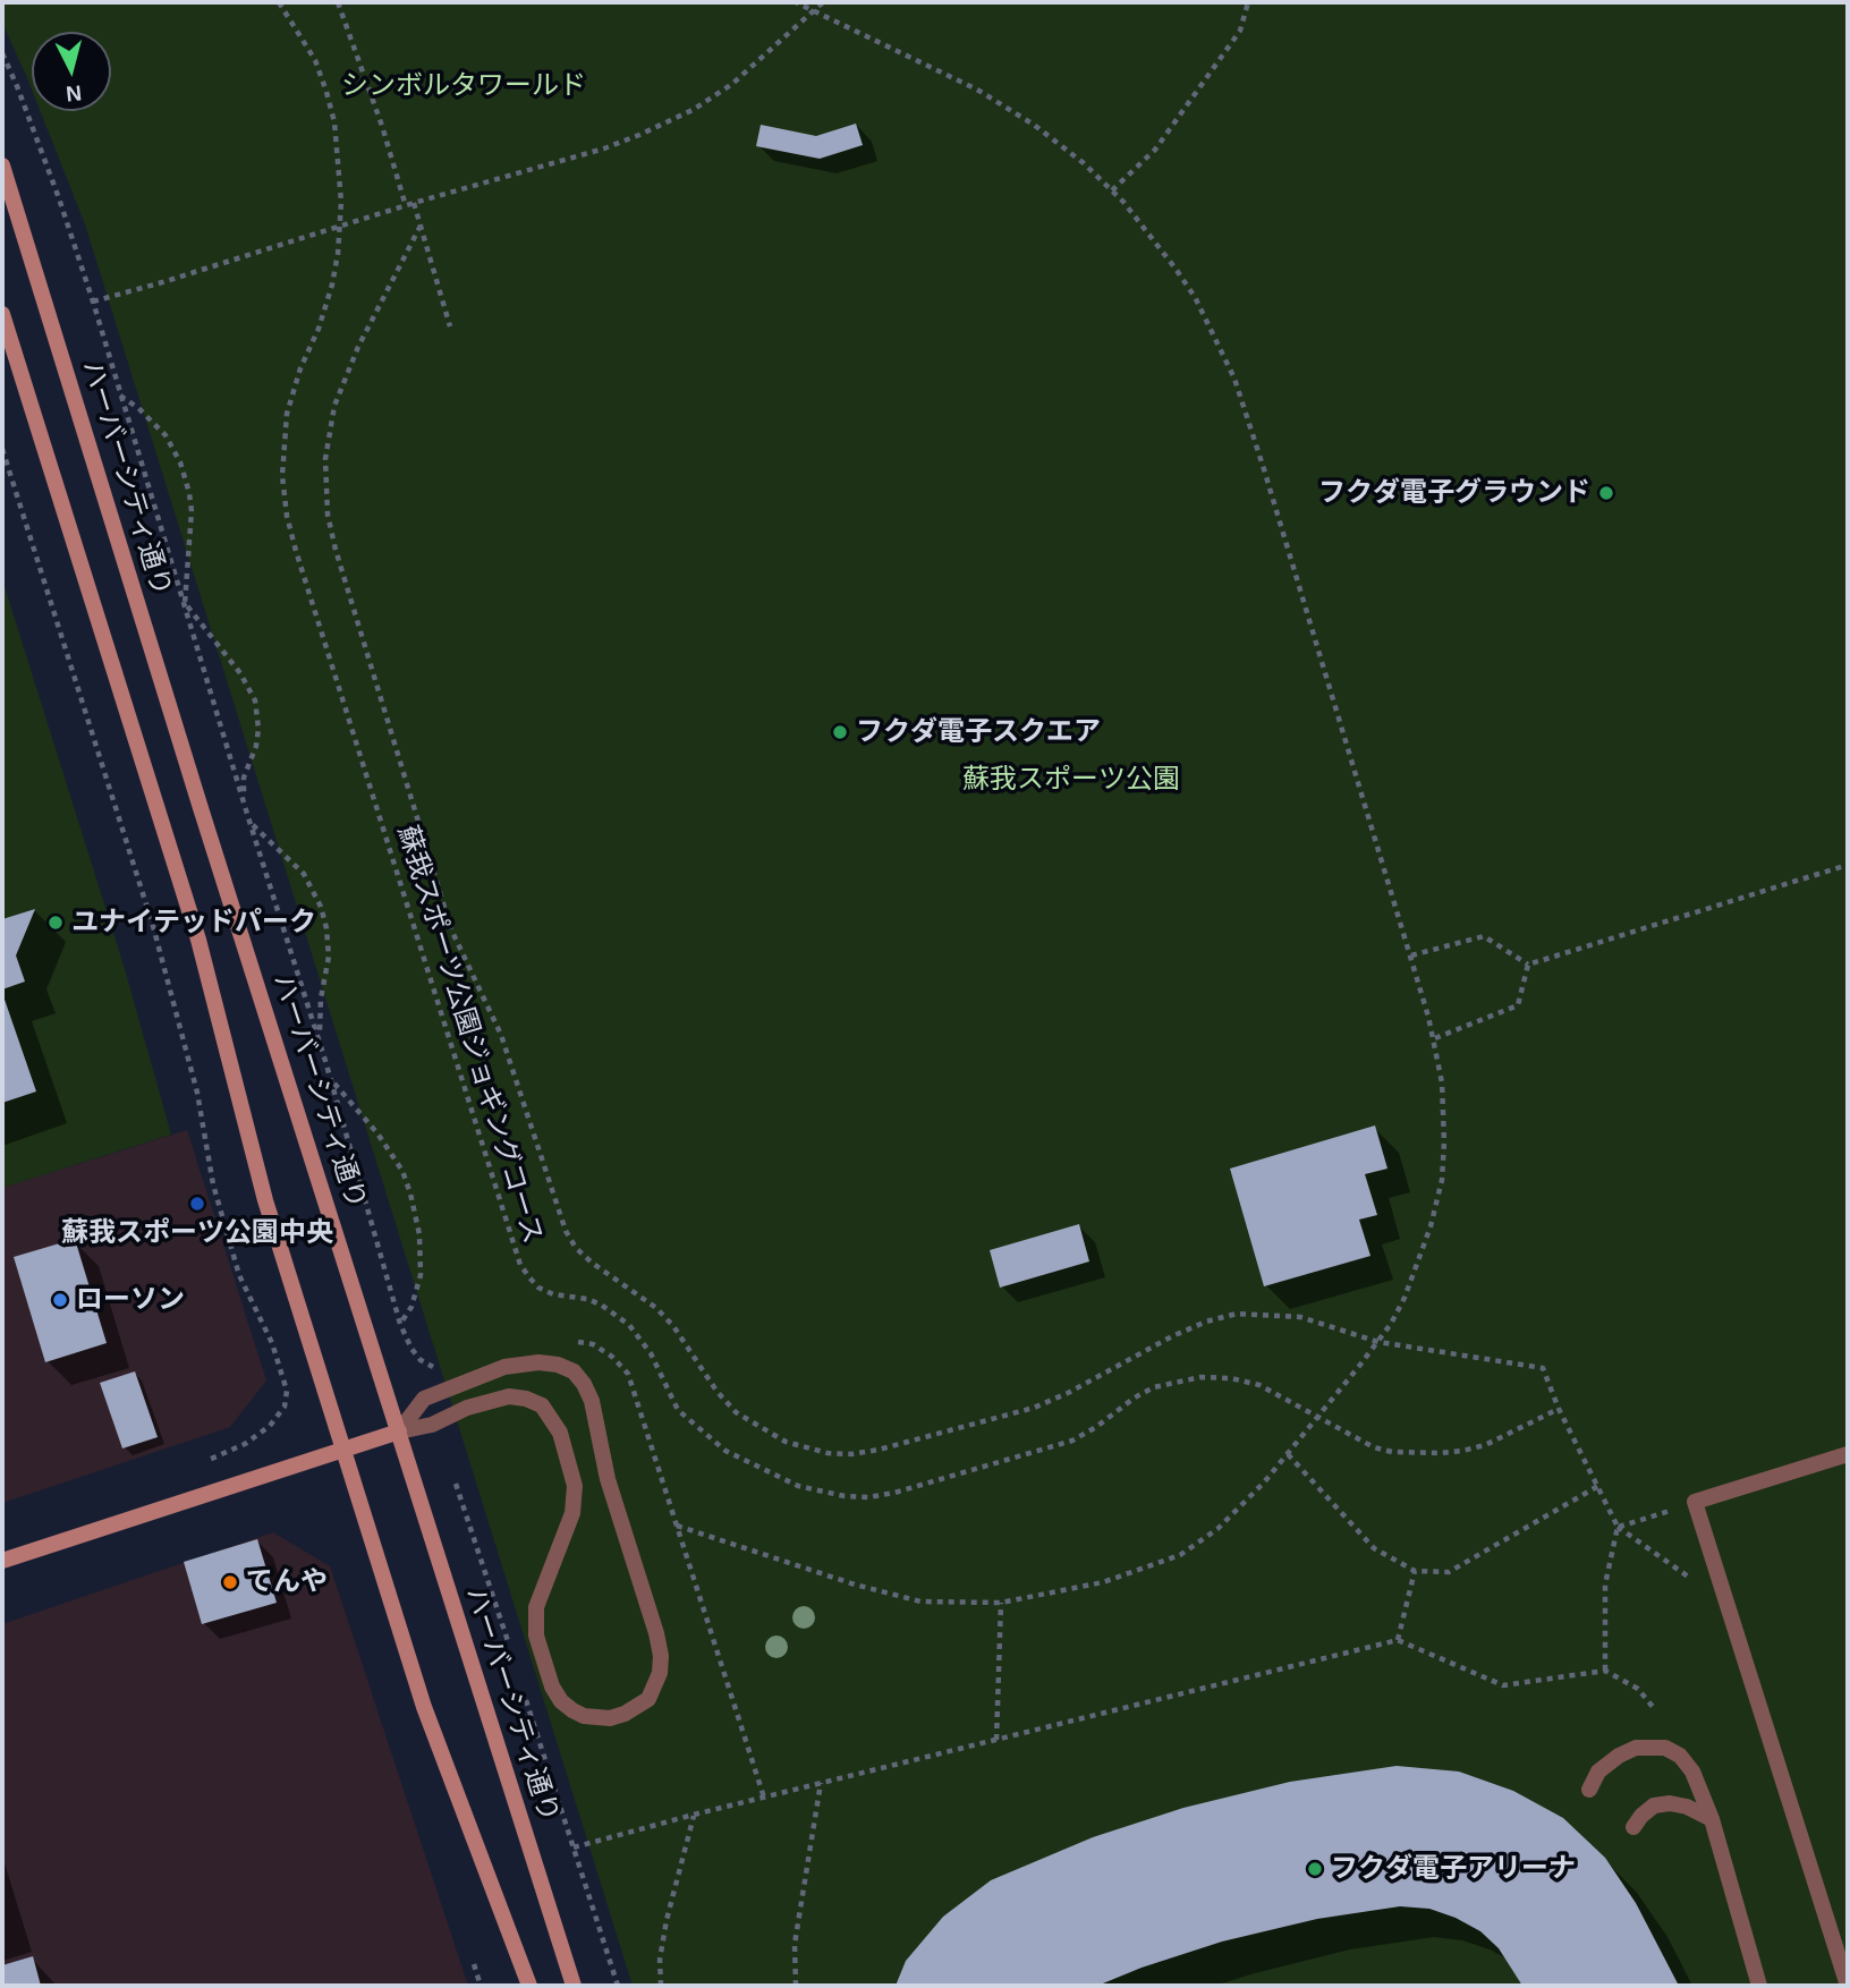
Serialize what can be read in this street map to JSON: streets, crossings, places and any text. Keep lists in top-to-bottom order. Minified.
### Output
{"streets":{"street":["ハーバーシティ通り"],"path":["蘇我スポーツ公園ジョギングコース"]},"parks":["シンボルタワールド","蘇我スポーツ公園"],"places":["フクダ電子グラウンド","フクダ電子スクエア","ユナイテッドパーク","蘇我スポーツ公園中央","ローソン","てんや","フクダ電子アリーナ"],"north":"bottom"}
